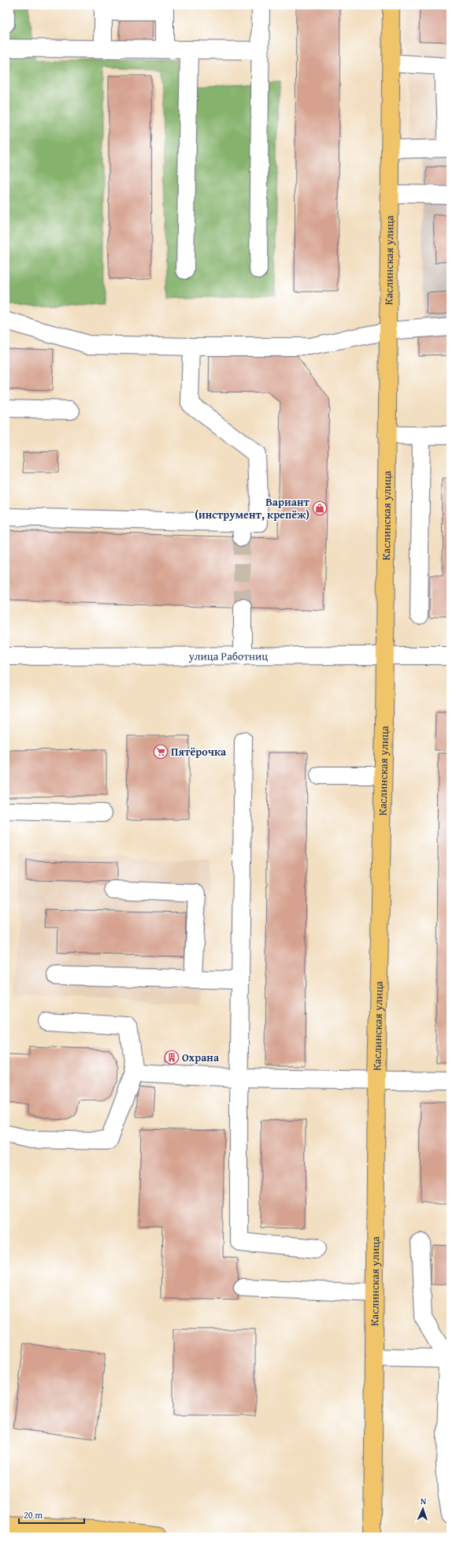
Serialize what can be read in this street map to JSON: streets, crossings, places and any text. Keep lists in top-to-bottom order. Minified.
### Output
{"streets":{"main road":["Каслинская улица"],"street":["улица Работниц"]},"crossings":[["Каслинская улица","улица Работниц"]],"places":{"shop":["Вариант (инструмент, крепёж)"],"supermarket":["Пятёрочка"],"building":["Охрана"]},"scale_bar":"20 m","north":"top"}
